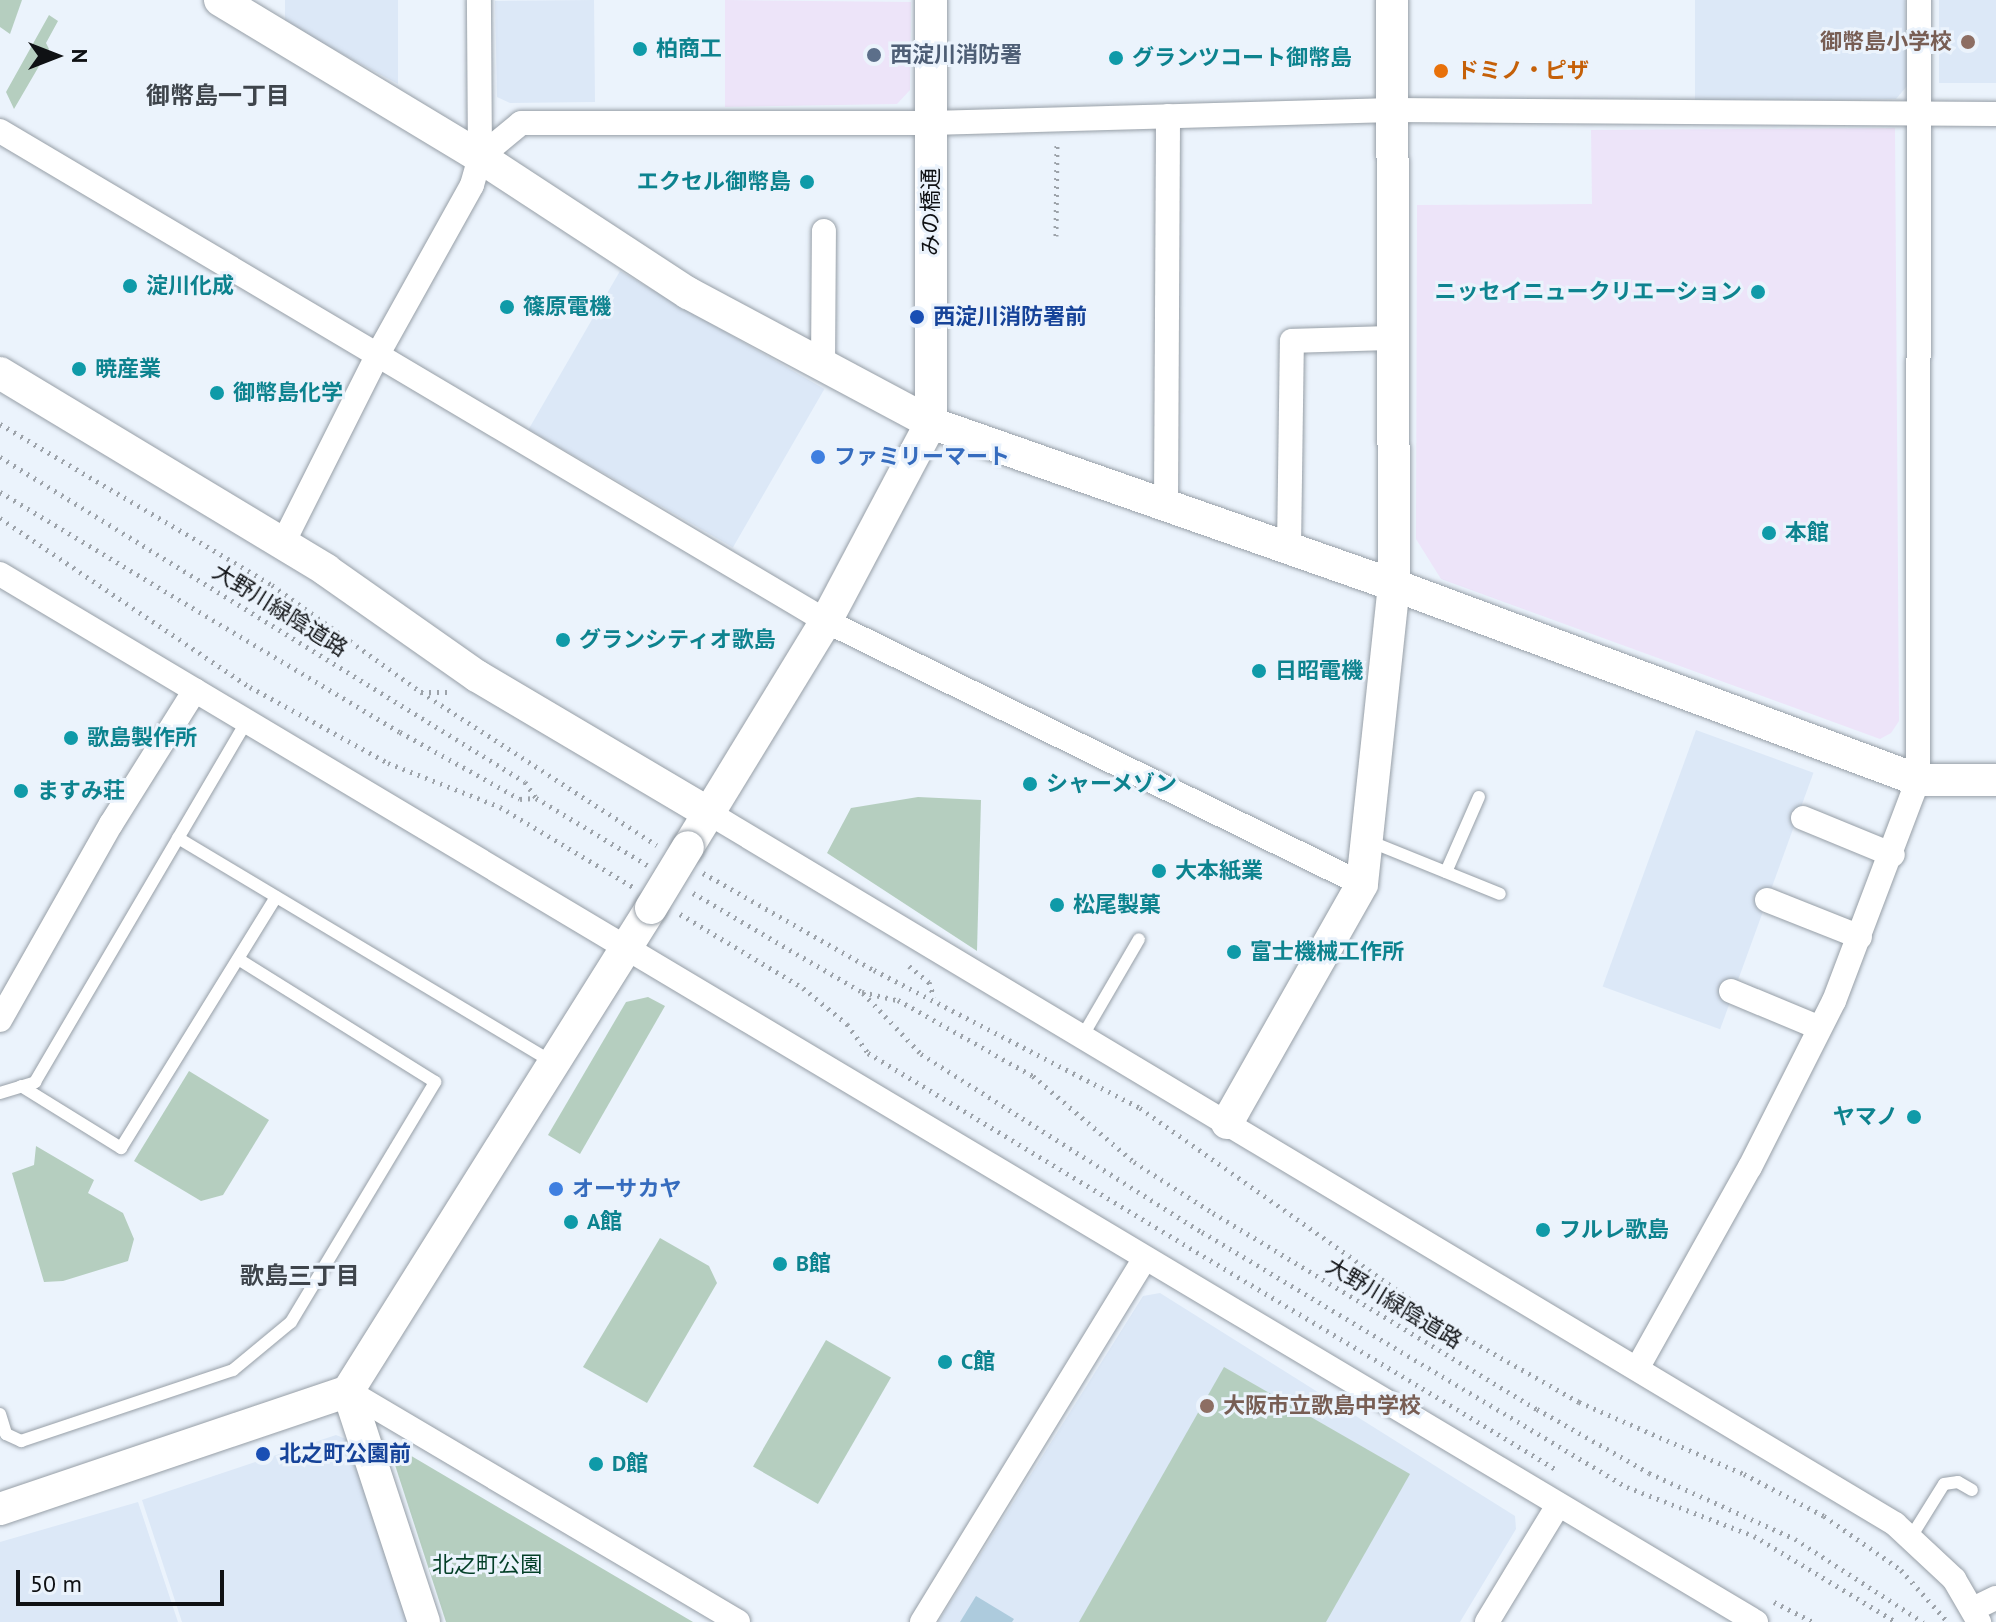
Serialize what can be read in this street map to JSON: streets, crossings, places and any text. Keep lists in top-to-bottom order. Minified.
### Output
{"streets":{"street":["みの橋通"],"path":["大野川緑陰道路"]},"districts":["御幣島一丁目","歌島三丁目"],"parks":["北之町公園"],"places":["御幣島小学校","柏商工","西淀川消防署","グランツコート御幣島","ドミノ・ピザ","エクセル御幣島","淀川化成","ニッセイニュークリエーション","篠原電機","西淀川消防署前","暁産業","御幣島化学","ファミリーマート","本館","グランシティオ歌島","日昭電機","歌島製作所","シャーメゾン","ますみ荘","大本紙業","松尾製菓","富士機械工作所","ヤマノ","オーサカヤ","A館","フルレ歌島","B館","C館","大阪市立歌島中学校","北之町公園前","D館"],"scale_bar":"50 m","north":"right"}
